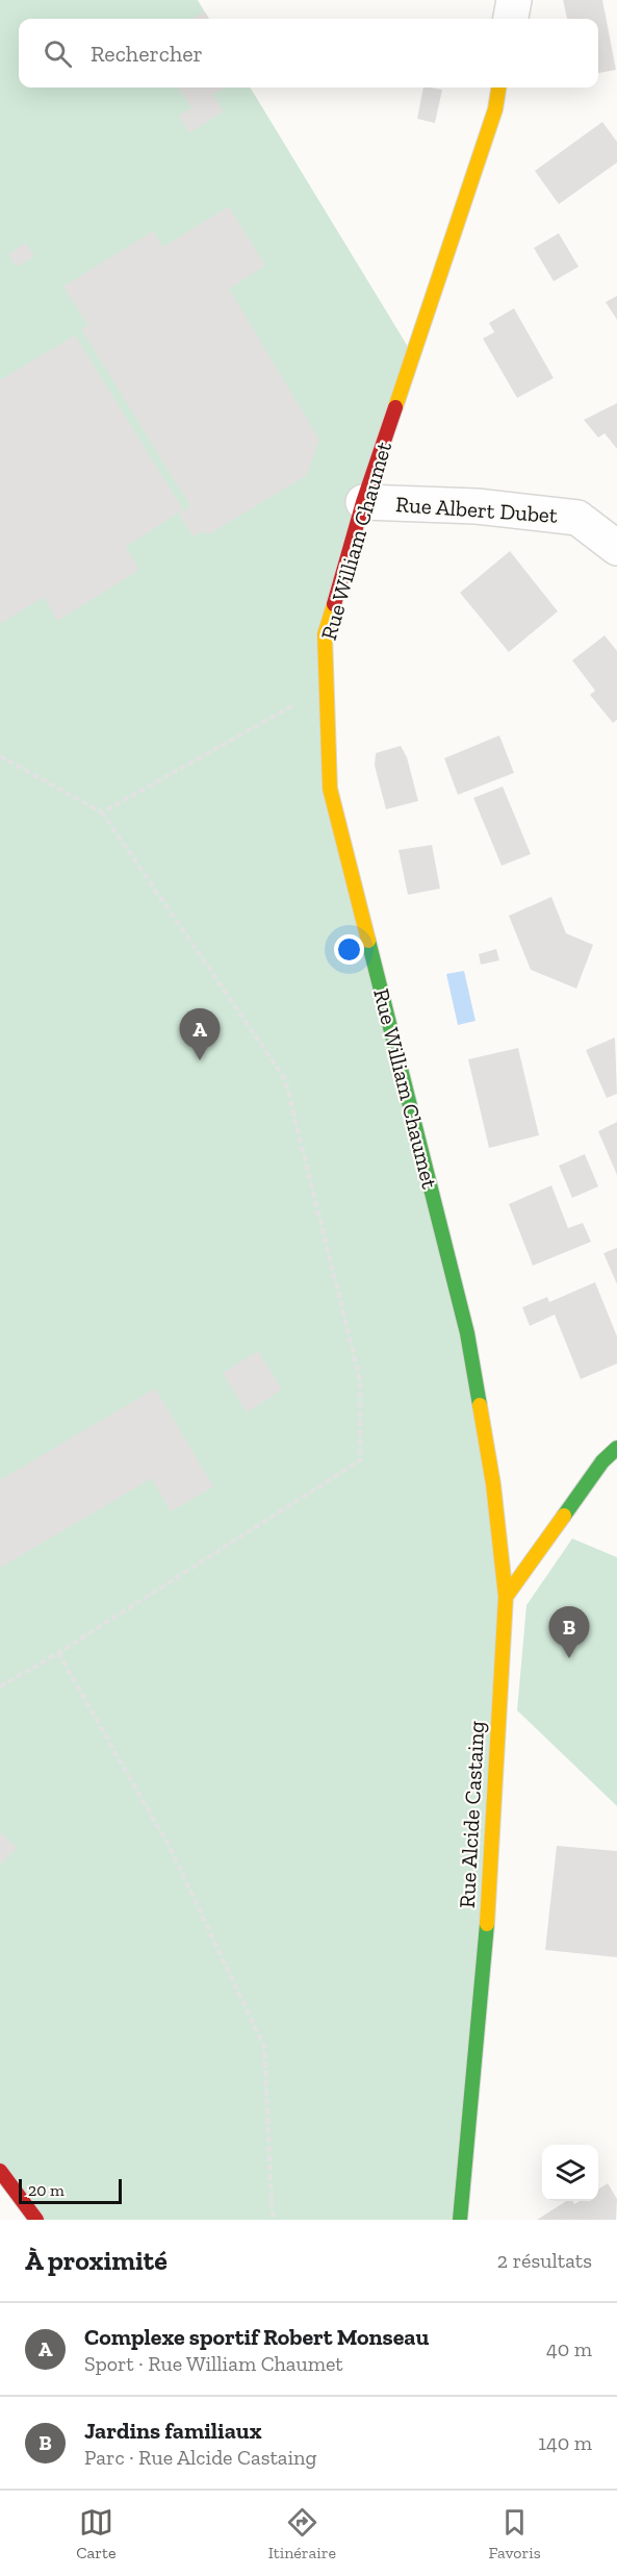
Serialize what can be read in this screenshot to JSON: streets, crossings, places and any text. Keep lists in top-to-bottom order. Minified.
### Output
{"streets":{"street":["Rue Albert Dubet","Rue William Chaumet","Rue Alcide Castaing"]},"crossings":[["Rue Albert Dubet","Rue William Chaumet"],["Rue William Chaumet","Rue Alcide Castaing"]],"scale_bar":"20 m","page":{"search":"Rechercher","pins":["A","B"],"scale":"20 m","heading":["À proximité","2 résultats"],"list":[{"mark":"A","name":"Complexe sportif Robert Monseau","note":"Sport · Rue William Chaumet","value":"40 m"},{"mark":"B","name":"Jardins familiaux","note":"Parc · Rue Alcide Castaing","value":"140 m"}],"nav":["Carte","Itinéraire","Favoris"]}}
